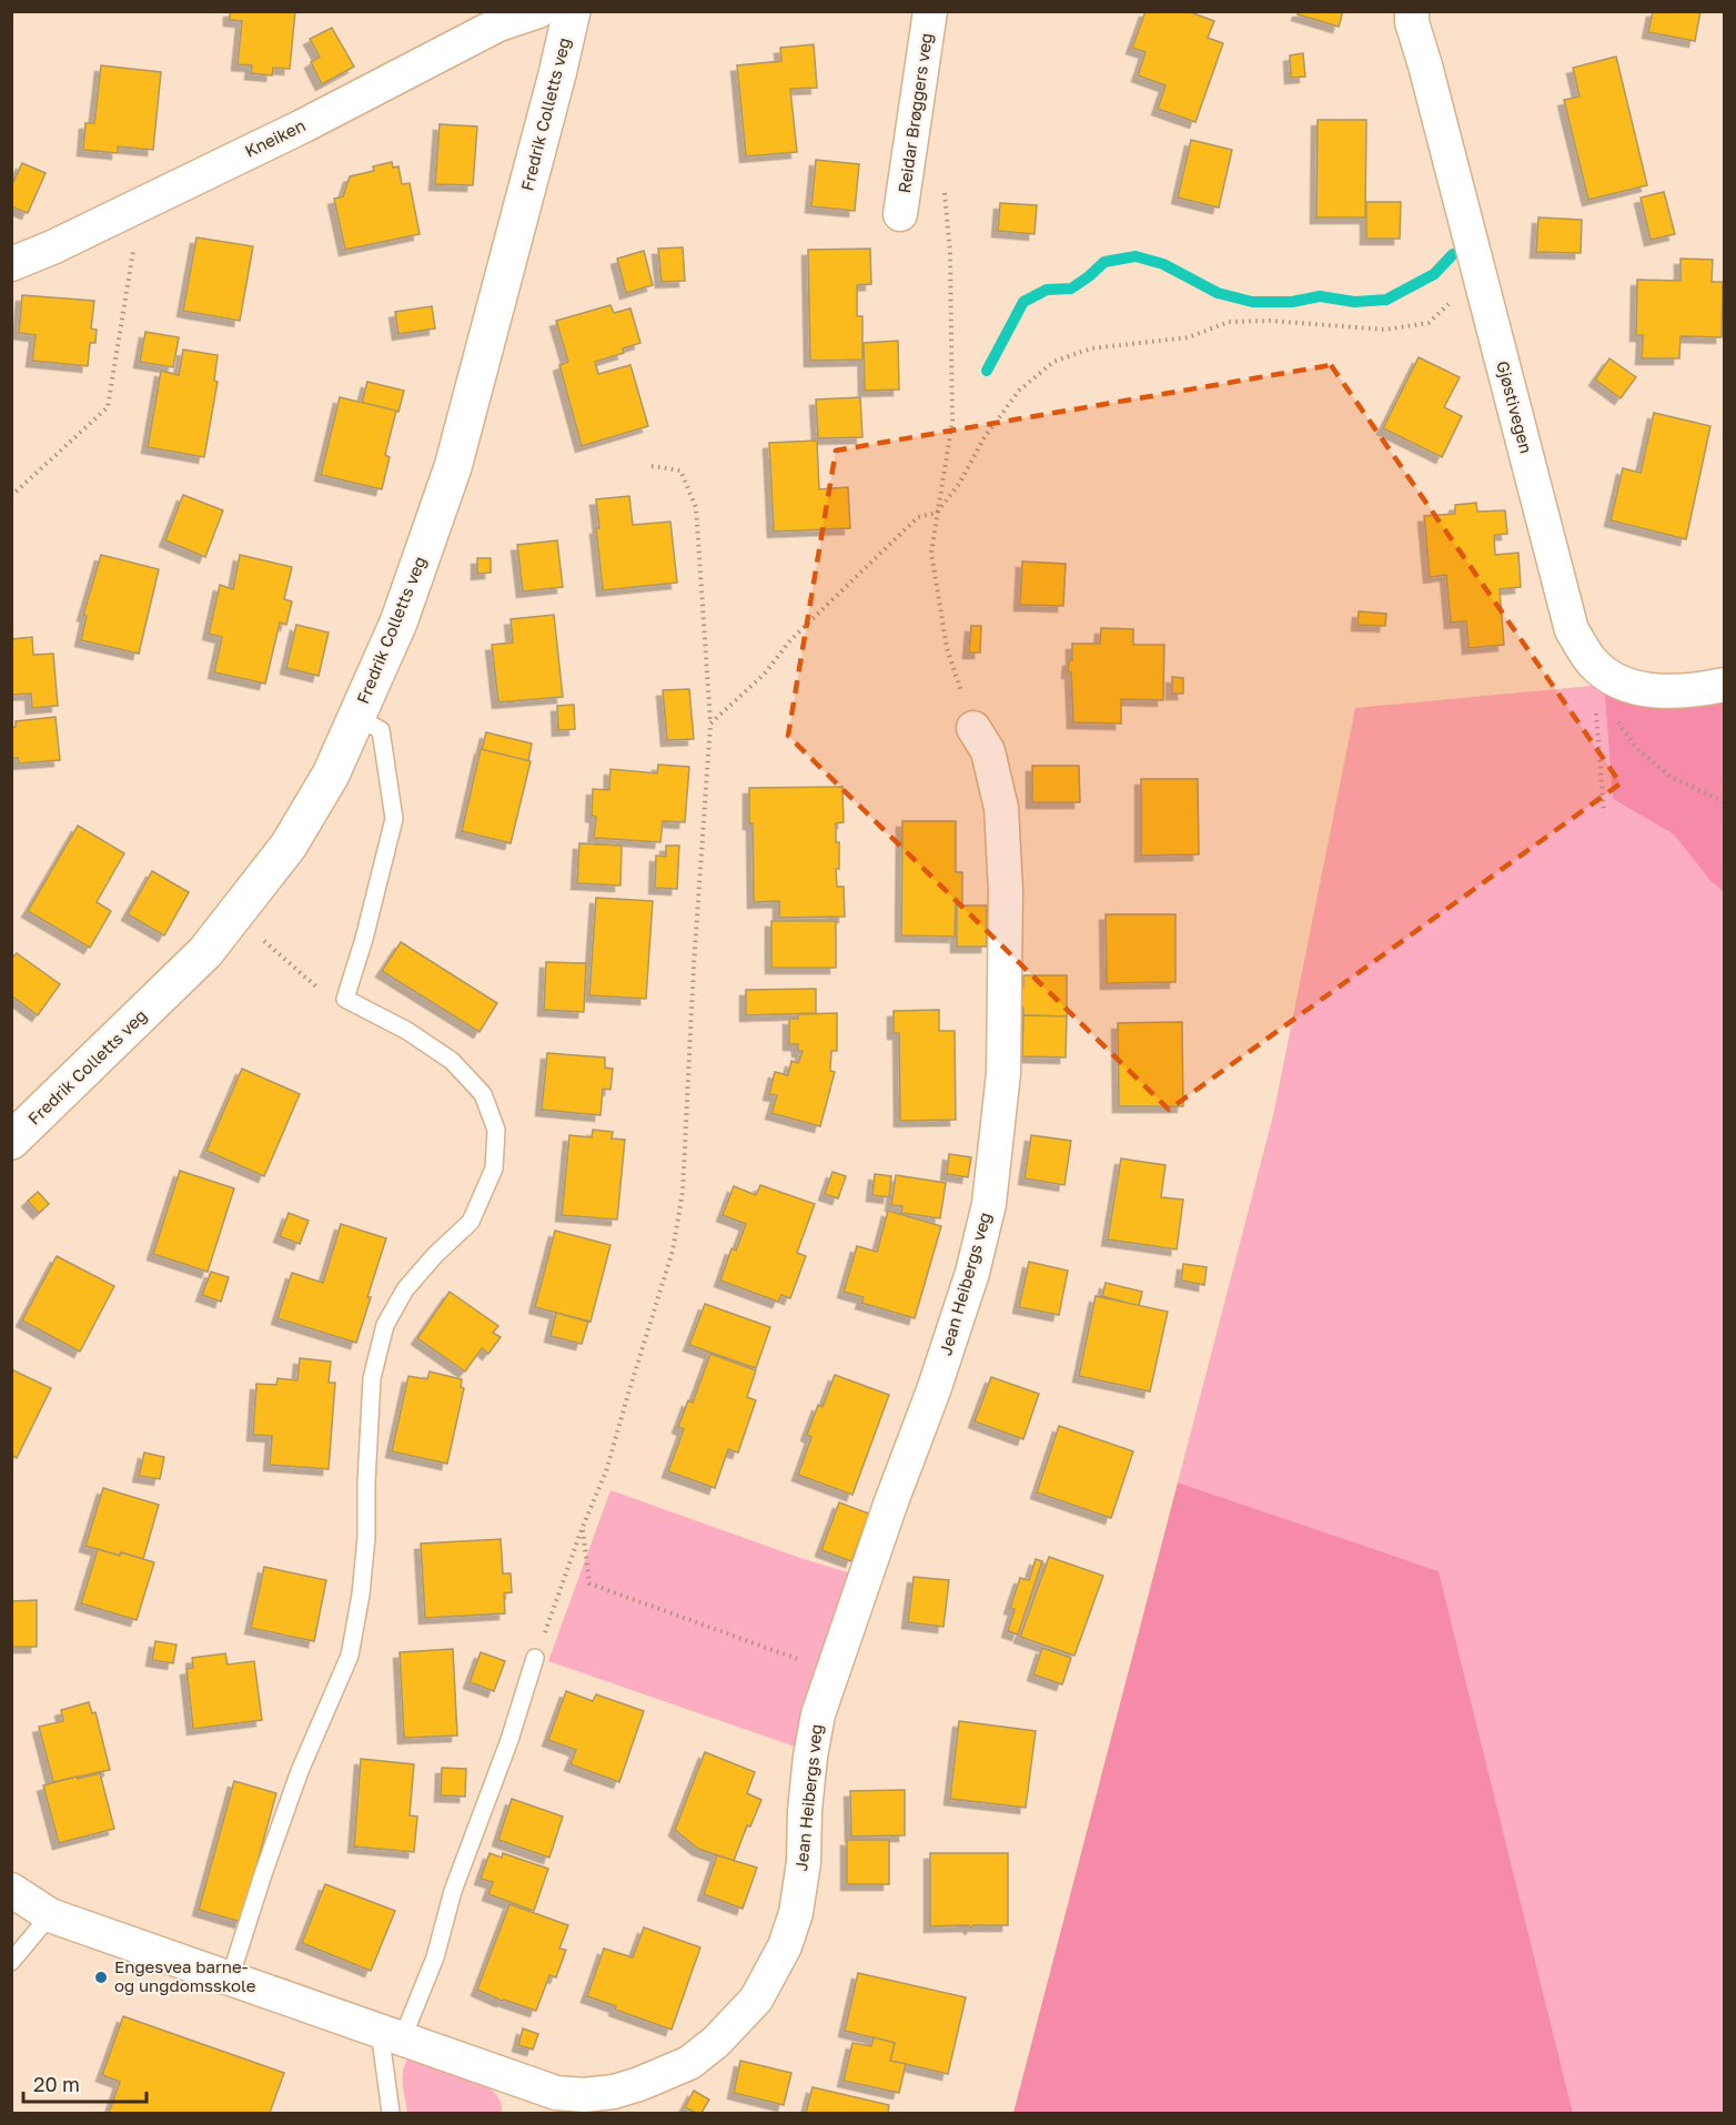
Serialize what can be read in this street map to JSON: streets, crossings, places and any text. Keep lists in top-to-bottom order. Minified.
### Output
{"streets":{"street":["Reidar Brøggers veg","Fredrik Colletts veg","Kneiken","Gjøstivegen","Jean Heibergs veg"]},"places":["Engesvea barne- og ungdomsskole"],"scale_bar":"20 m"}
